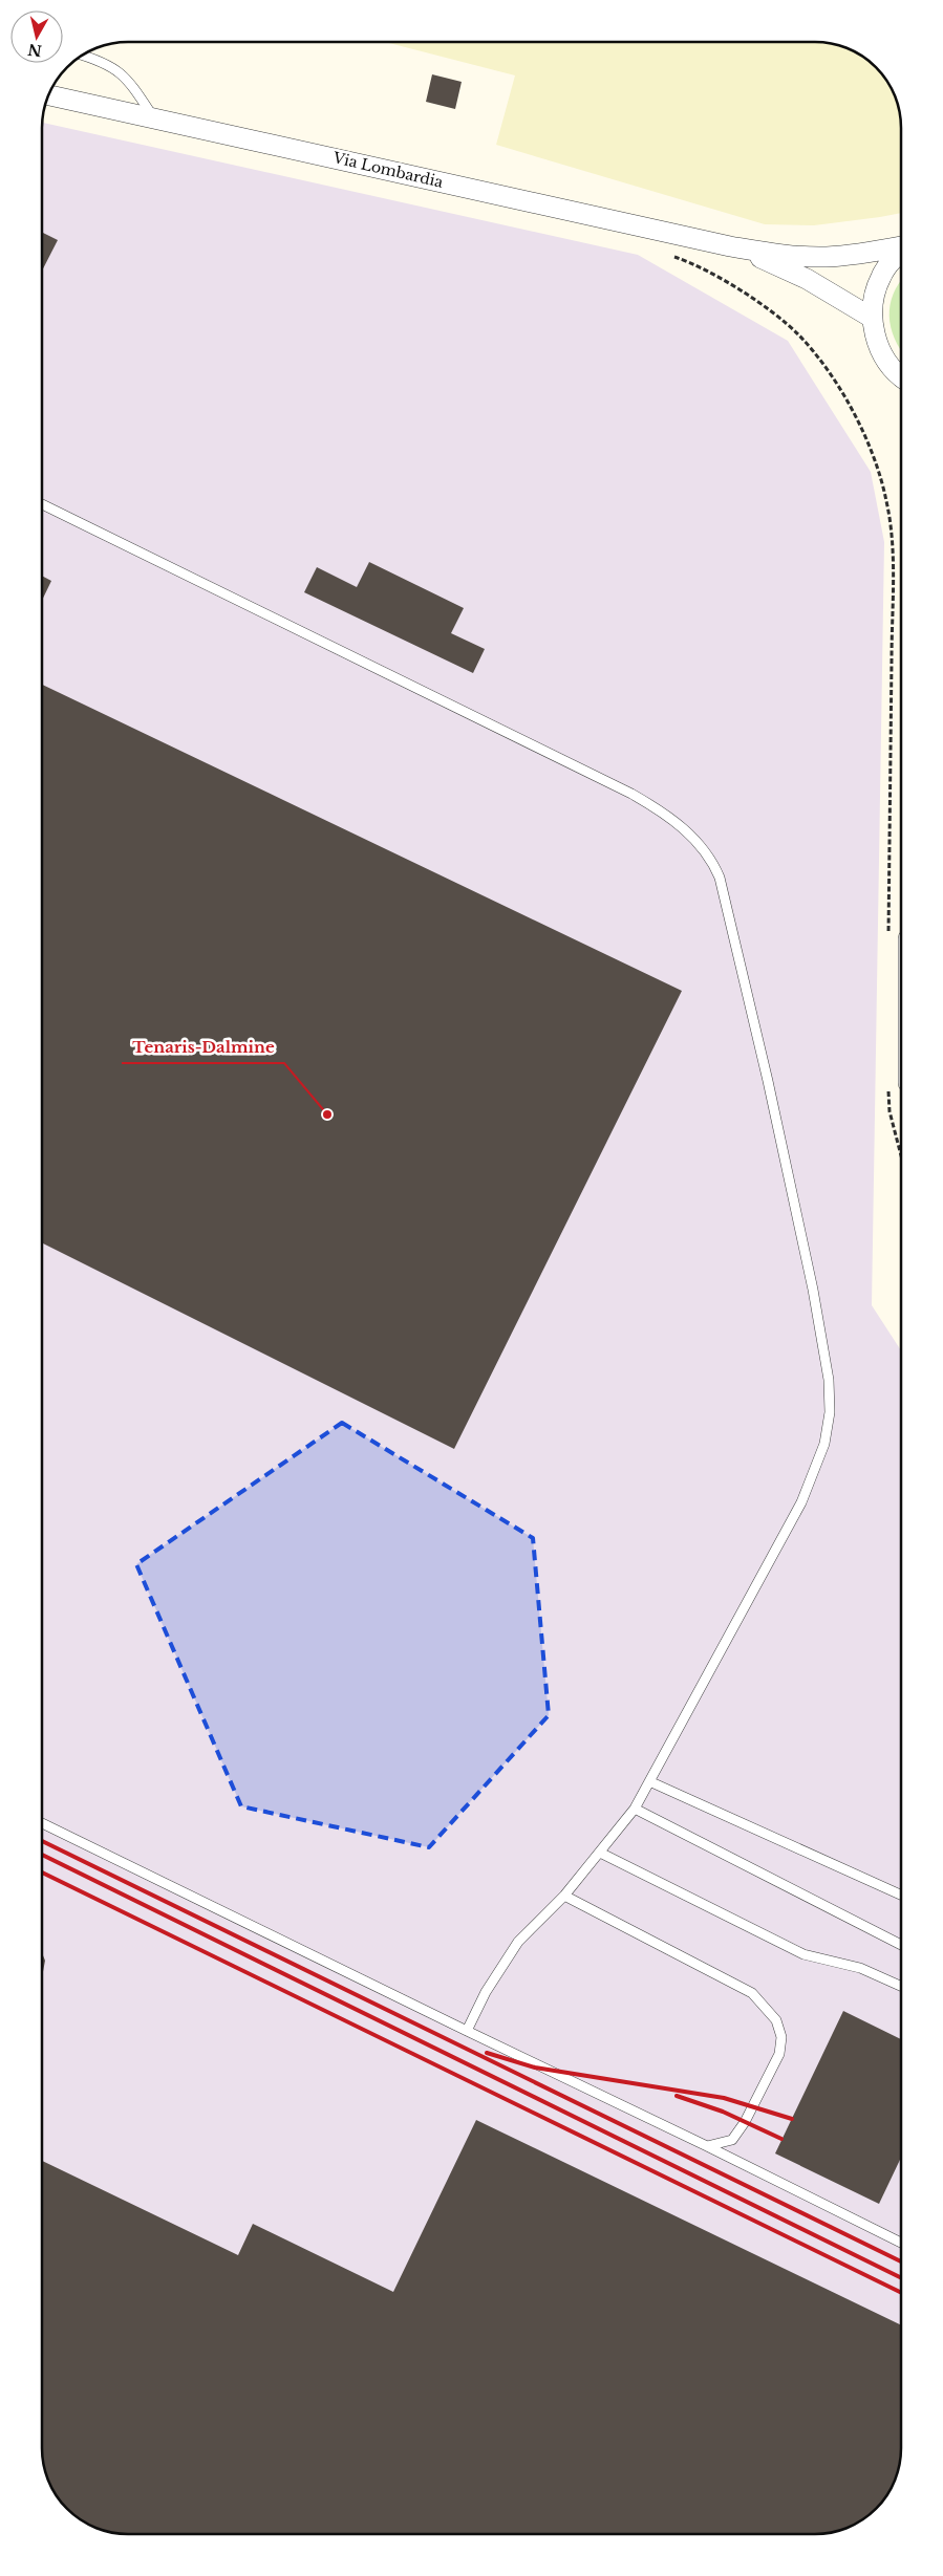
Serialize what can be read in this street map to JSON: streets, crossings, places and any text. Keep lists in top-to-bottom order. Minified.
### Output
{"streets":{"street":["Via Lombardia"]},"places":["Tenaris-Dalmine"],"north":"bottom"}
